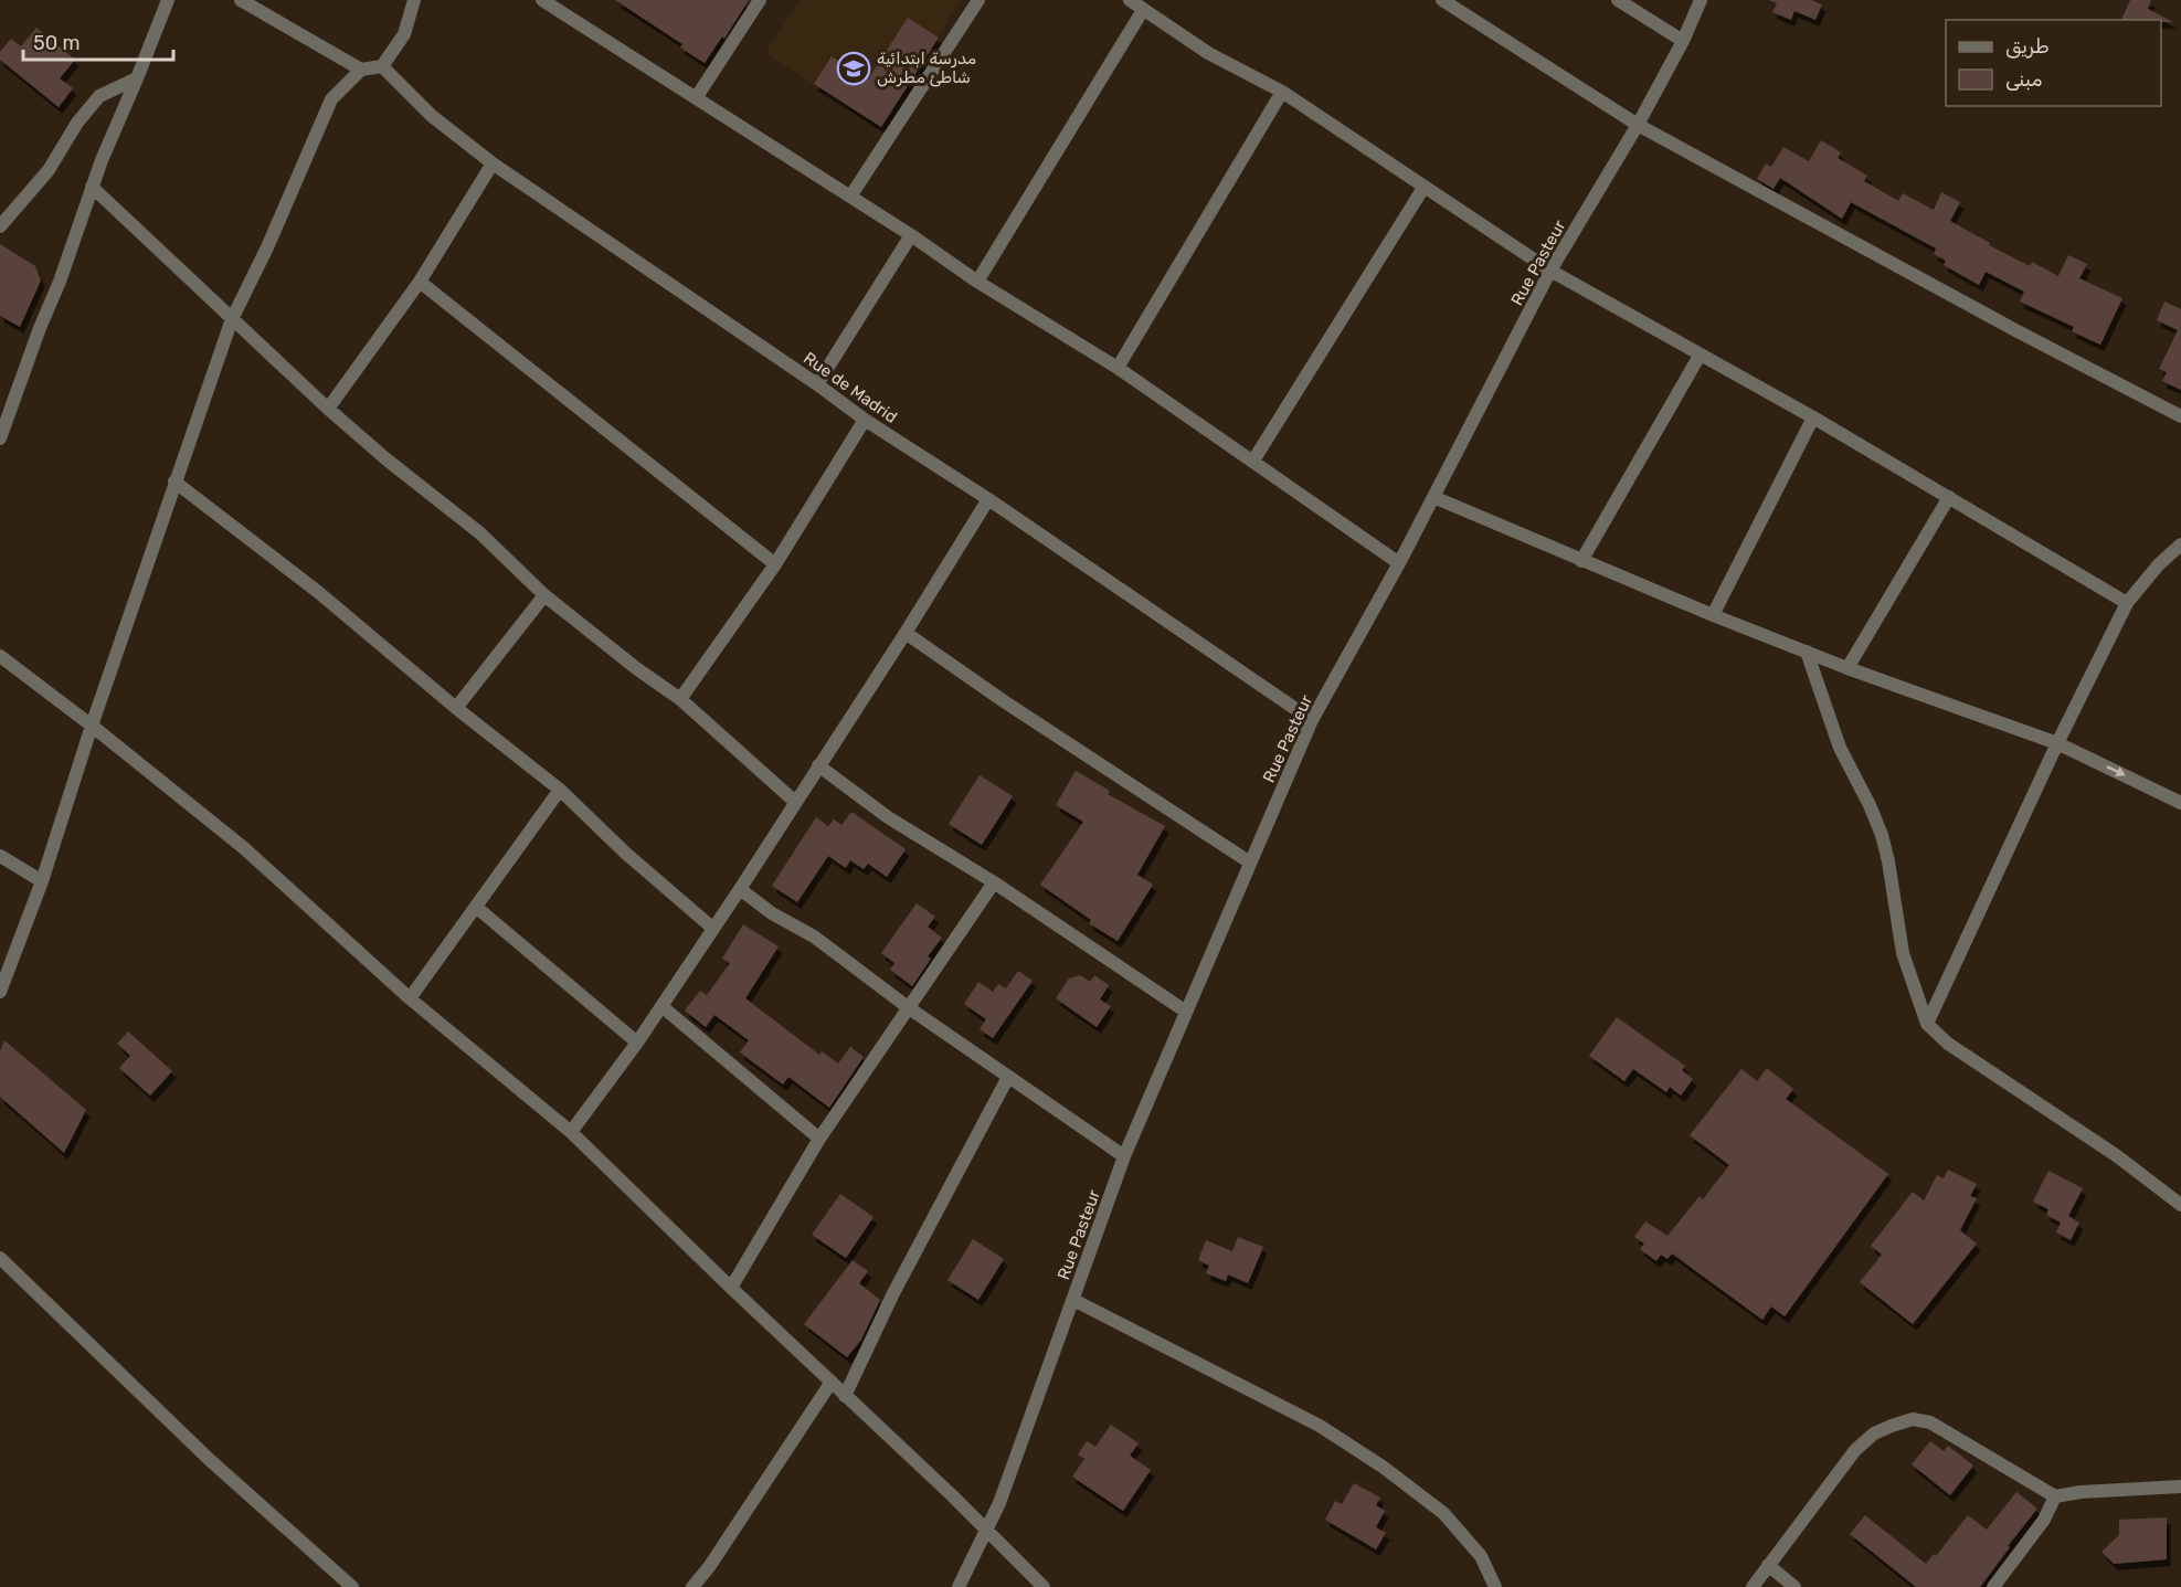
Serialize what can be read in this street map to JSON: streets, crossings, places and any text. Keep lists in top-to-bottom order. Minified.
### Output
{"streets":{"street":["Rue Pasteur","Rue de Madrid"]},"crossings":[["Rue Pasteur","Rue de Madrid"]],"places":{"school or university":["مدرسة ابتدائية شاطئ مطرش"]},"legend":["طريق","مبنى"],"scale_bar":"50 m"}
